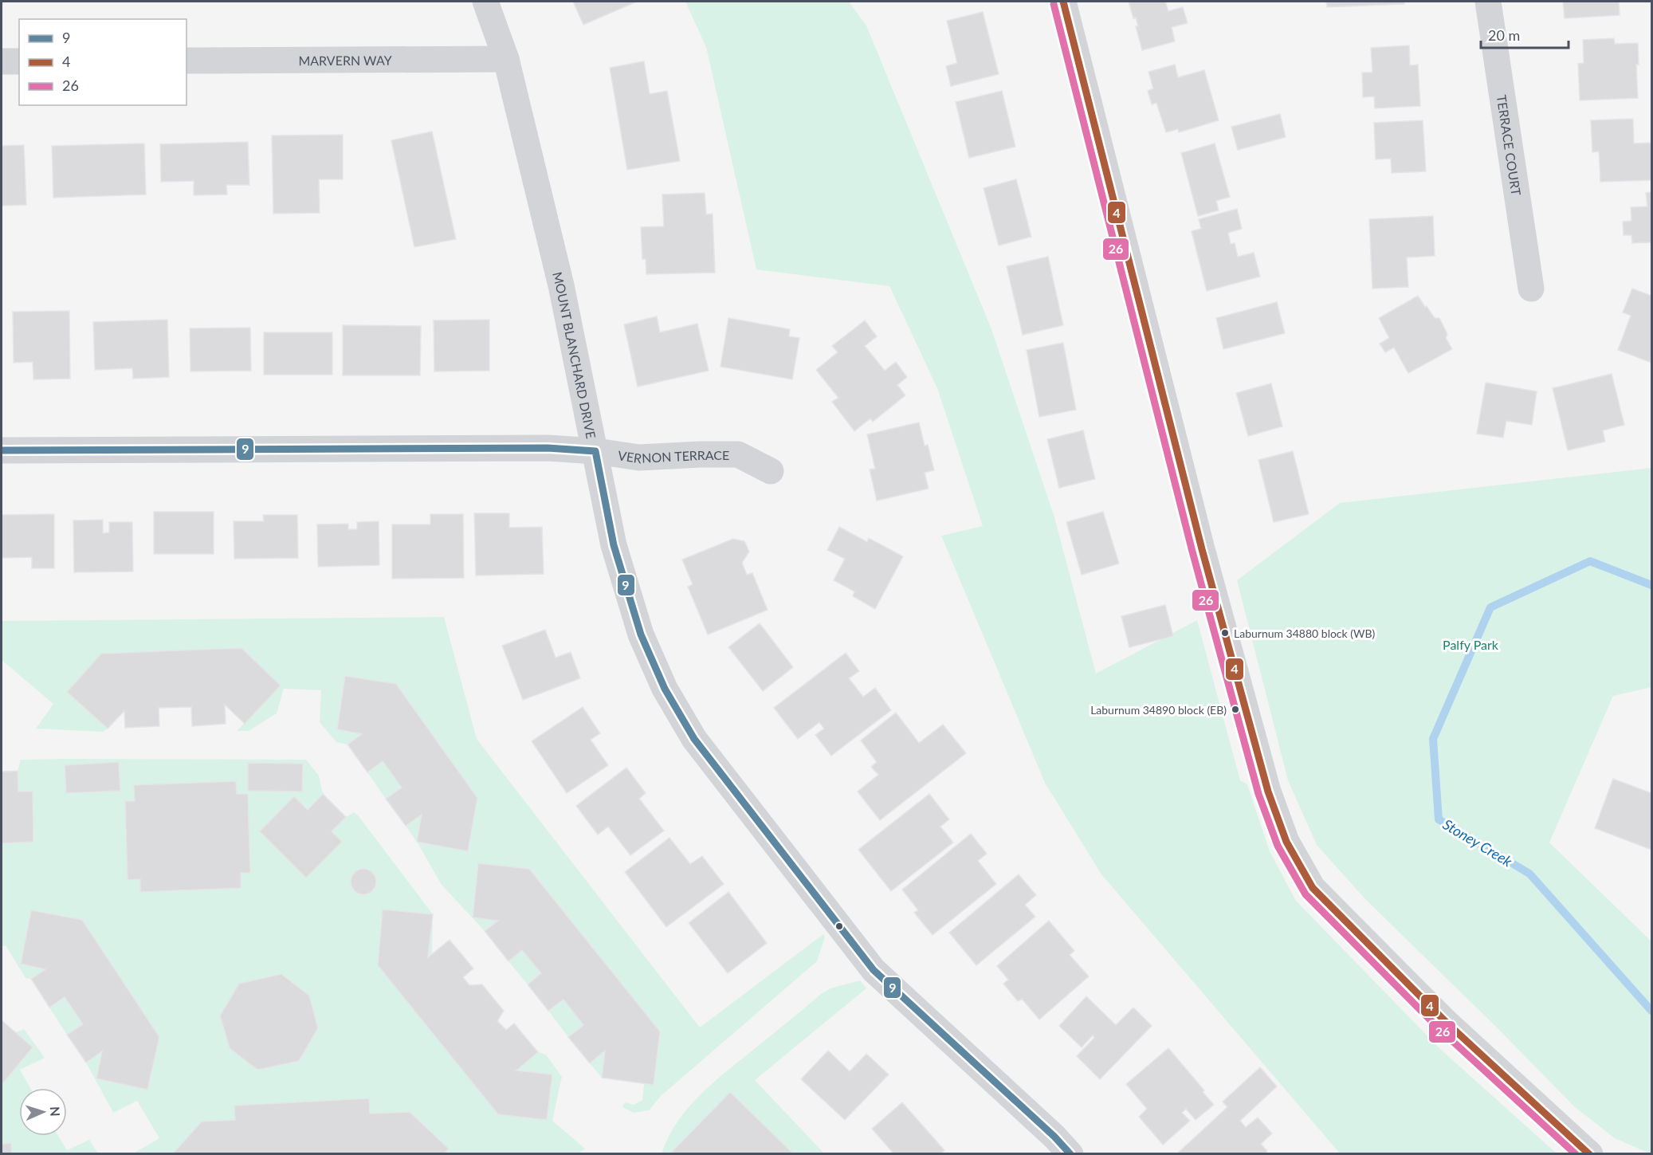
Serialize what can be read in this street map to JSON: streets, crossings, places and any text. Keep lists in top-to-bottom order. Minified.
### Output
{"streets":{"street":["MARVERN WAY","TERRACE COURT","MOUNT BLANCHARD DRIVE","VERNON TERRACE"]},"crossings":[["MARVERN WAY","MOUNT BLANCHARD DRIVE"],["MOUNT BLANCHARD DRIVE","VERNON TERRACE"]],"water":["Stoney Creek"],"parks":["Palfy Park"],"places":["Laburnum 34880 block (WB)","Laburnum 34890 block (EB)"],"lines":["transit line 4","transit line 26","transit line 9"],"legend":["9","4","26"],"scale_bar":"20 m","north":"right"}
